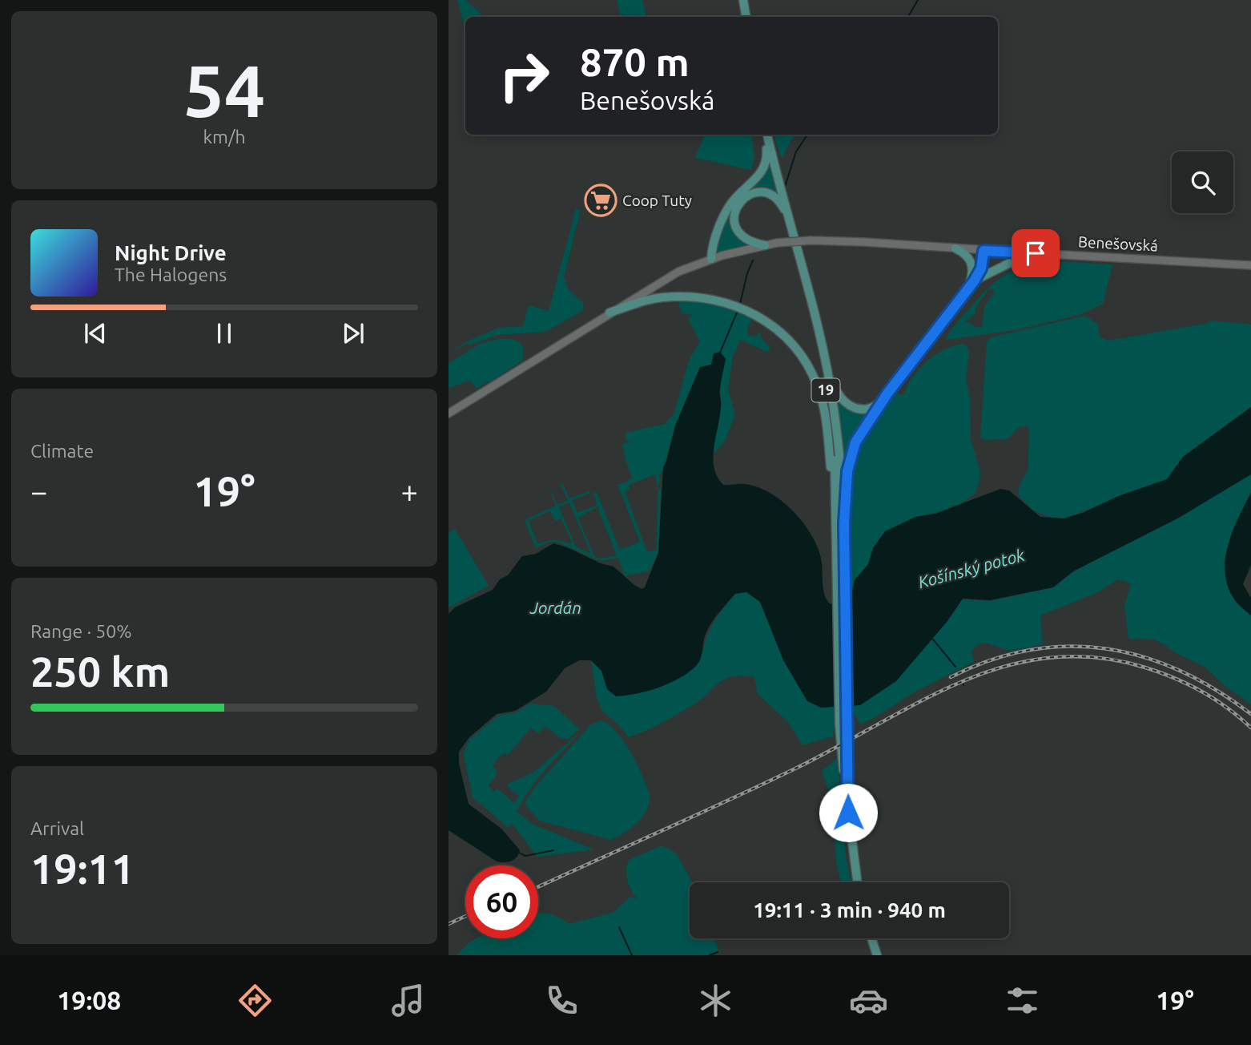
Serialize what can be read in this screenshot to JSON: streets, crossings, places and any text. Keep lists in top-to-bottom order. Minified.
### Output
{"streets":{"main road":["Benešovská","19"]},"water":["Košínský potok","Jordán"],"places":{"supermarket":["Coop Tuty"]},"page":{"tile":[["54","km/h"],"Climate",["Range · 50%","250 km"],["Arrival","19:11"]],"turn":["870 m","Benešovská"],"song":["Night Drive","The Halogens"],"heat":["−","19°","+"],"limit":"60","trip":"19:11 · 3 min · 940 m","tabs":["19:08","19°"]}}
